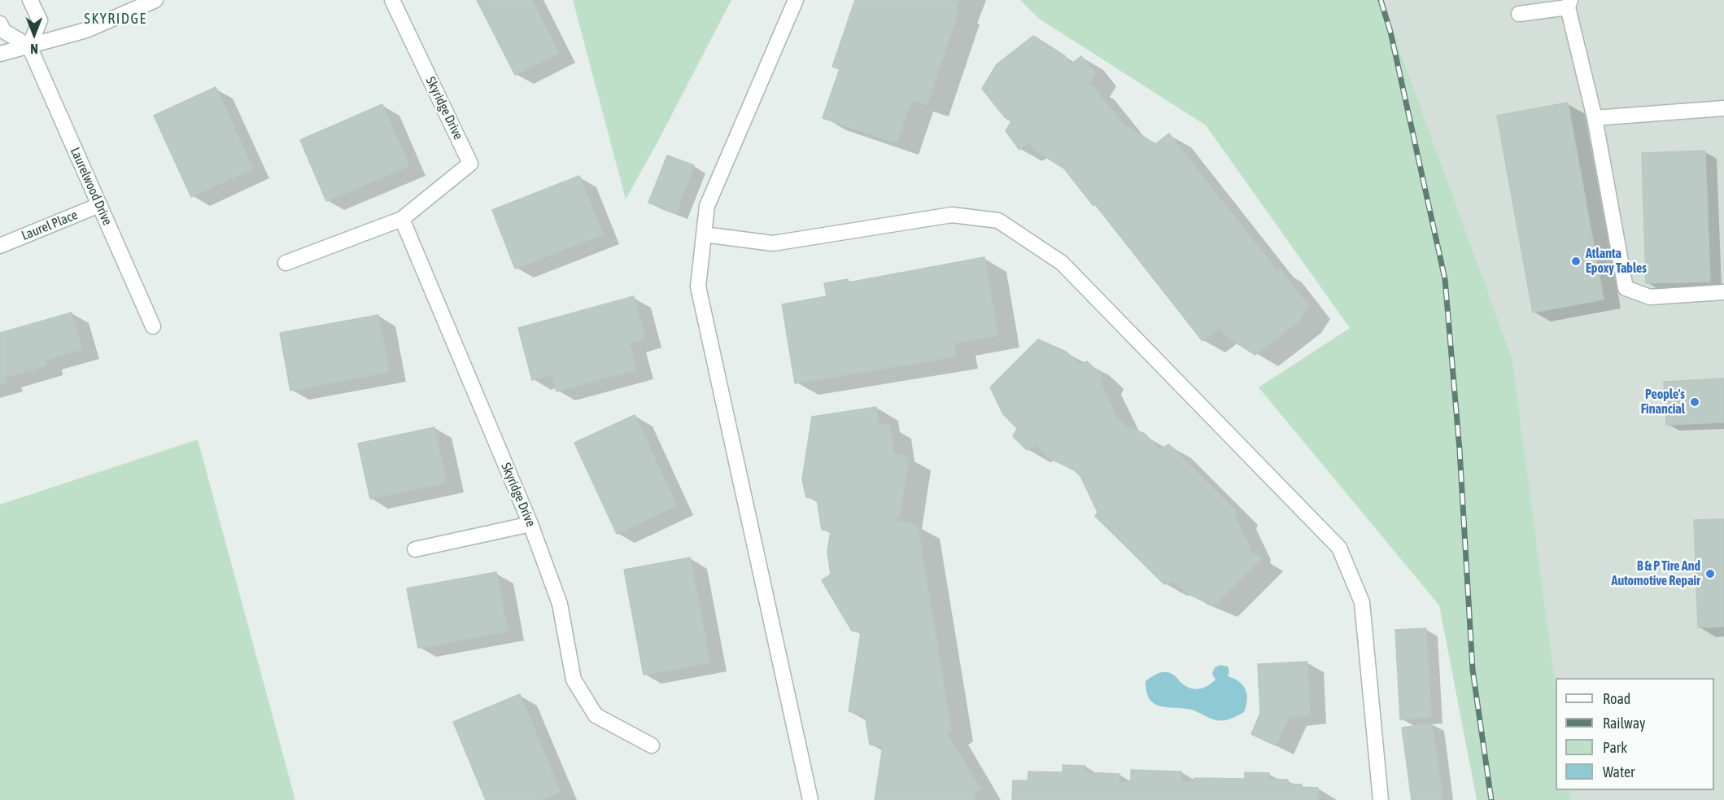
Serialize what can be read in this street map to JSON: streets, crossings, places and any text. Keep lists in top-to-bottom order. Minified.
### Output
{"streets":{"street":["Skyridge Drive","Laurelwood Drive","Laurel Place"]},"crossings":[["Laurelwood Drive","Laurel Place"]],"districts":["SKYRIDGE"],"places":["Atlanta Epoxy Tables","People's Financial","B & P Tire And Automotive Repair"],"legend":["Road","Railway","Park","Water"],"north":"bottom"}
